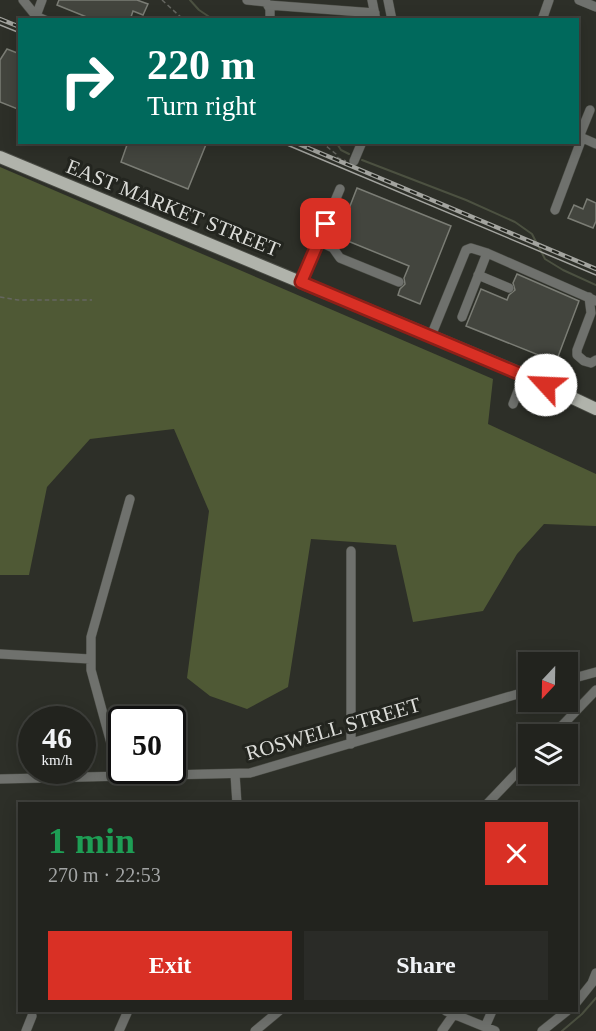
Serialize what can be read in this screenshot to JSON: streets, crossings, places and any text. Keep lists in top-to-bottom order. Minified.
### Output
{"streets":{"main road":["EAST MARKET STREET"],"street":["ROSWELL STREET"]},"north":"bottom","page":{"turn":["220 m","Turn right"],"speed":"46 km/h","limit":"50","heading":["1 min","270 m · 22:53"],"buttons":["Exit","Share"]}}
